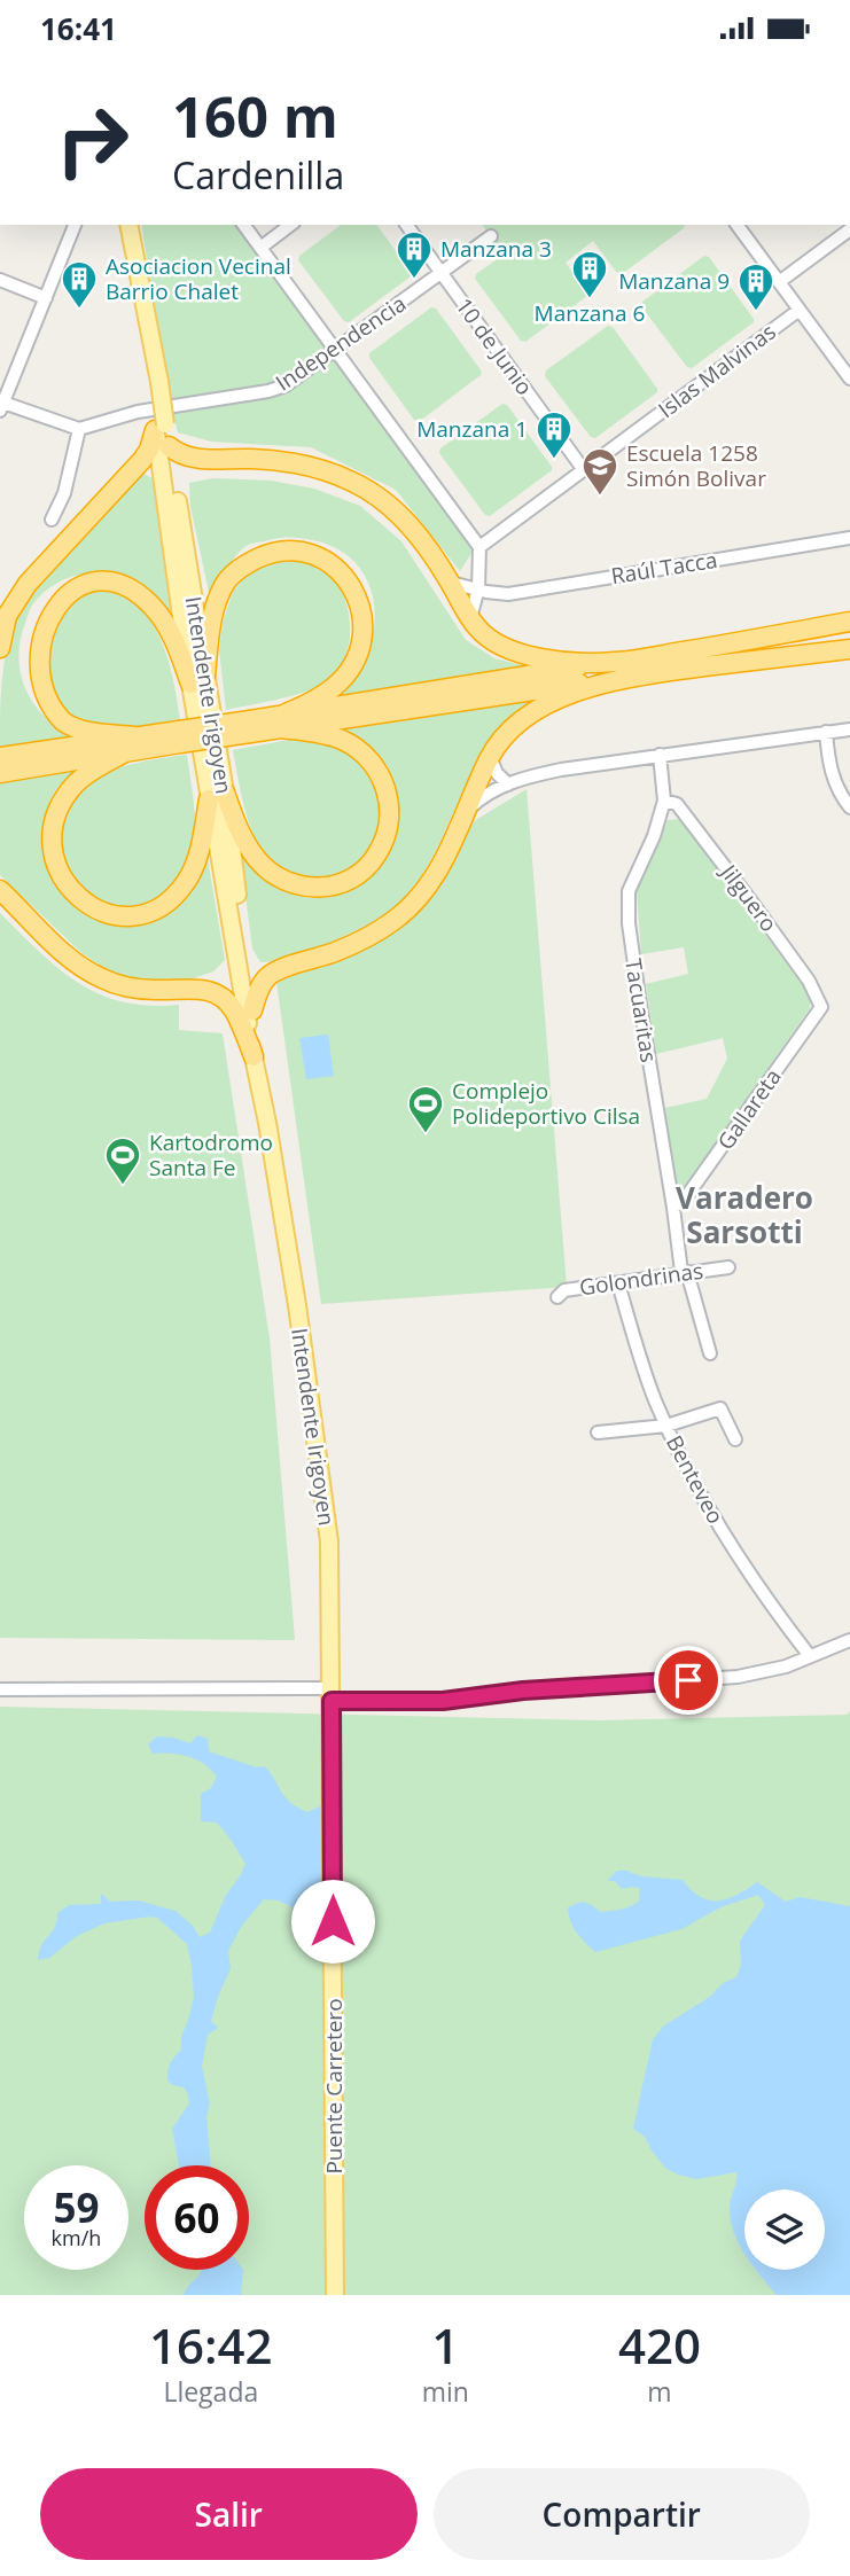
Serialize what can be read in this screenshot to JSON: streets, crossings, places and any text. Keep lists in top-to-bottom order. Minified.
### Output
{"streets":{"main road":["Intendente Irigoyen","Puente Carretero"],"street":["Independencia","10 de Junio","Islas Malvinas","Raúl Tacca","Jilguero","Tacuaritas","Gallareta","Golondrinas","Benteveo"]},"crossings":[["Independencia","10 de Junio"],["10 de Junio","Islas Malvinas"],["Intendente Irigoyen","Puente Carretero"],["Jilguero","Tacuaritas"],["Jilguero","Gallareta"],["Tacuaritas","Gallareta"],["Tacuaritas","Golondrinas"],["Golondrinas","Benteveo"]],"districts":["Varadero Sarsotti"],"places":{"building":["Manzana 3","Manzana 6","Asociacion Vecinal Barrio Chalet","Manzana 9","Manzana 1"],"school or university":["Escuela 1258 Simón Bolivar"],"sports":["Complejo Polideportivo Cilsa","Kartodromo Santa Fe"]},"page":{"status":"16:41","turn":["160 m","Cardenilla"],"speed":"59 km/h","limit":"60","eta":["16:42","Llegada","1","min","420","m"],"buttons":["Salir","Compartir"]}}
